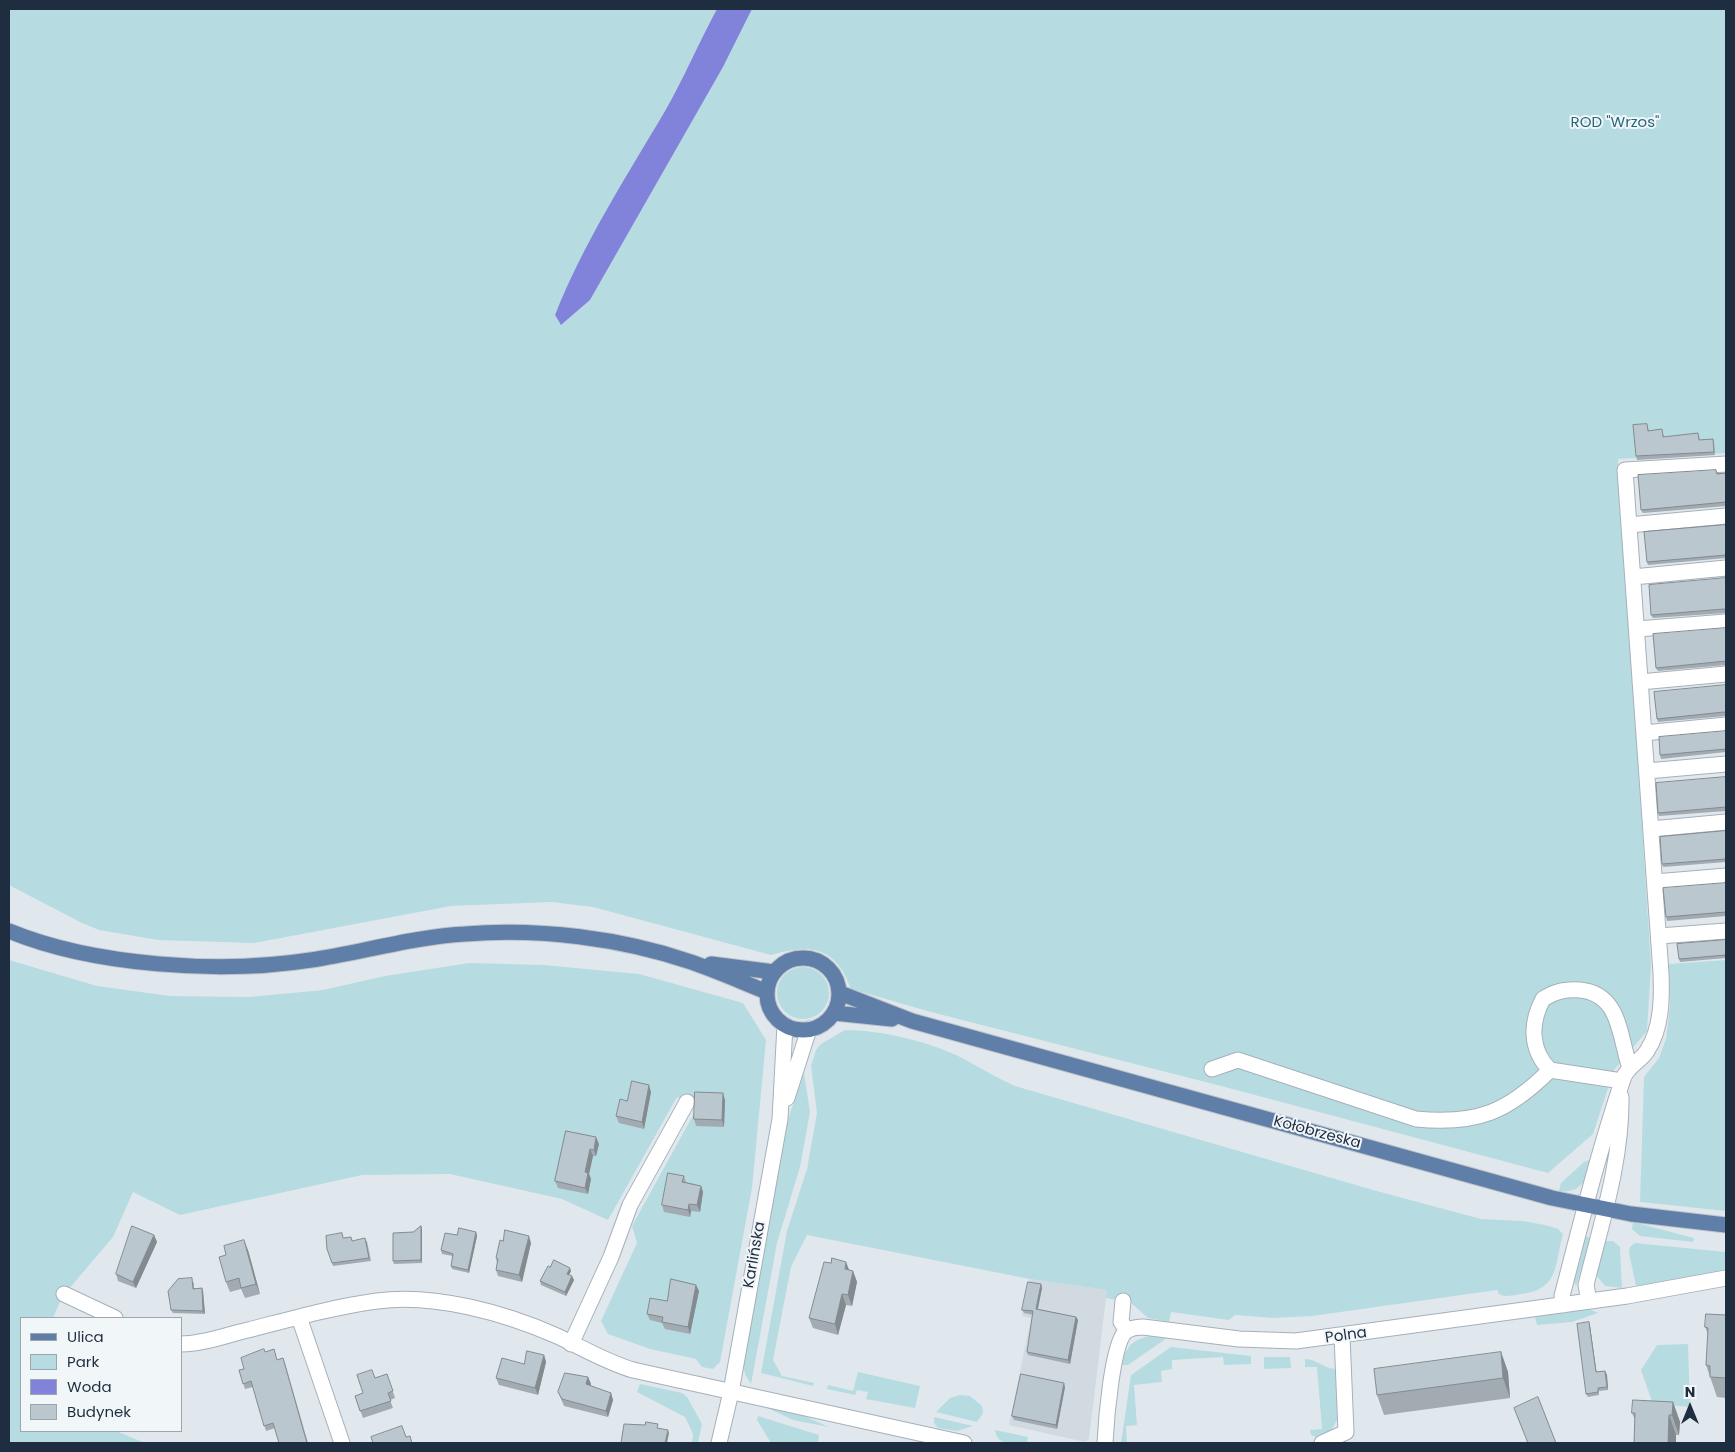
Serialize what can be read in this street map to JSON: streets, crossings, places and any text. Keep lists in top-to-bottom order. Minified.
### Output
{"streets":{"main road":["Kołobrzeska"],"street":["Karlińska","Polna"]},"crossings":[["Kołobrzeska","Karlińska"]],"parks":["ROD \"Wrzos\""],"legend":["Ulica","Park","Woda","Budynek"],"north":"top"}
